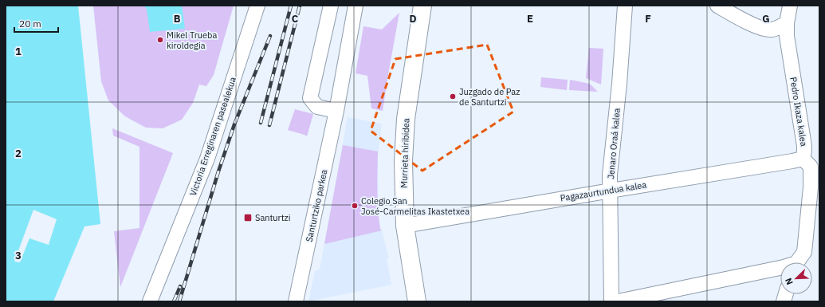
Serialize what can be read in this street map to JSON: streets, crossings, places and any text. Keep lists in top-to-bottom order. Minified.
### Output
{"streets":{"street":["Pedro Ikaza kalea","Victoria Erreginaren pasealekua","Jenaro Oraá kalea","Murrieta hiribidea","Pagazaurtundua kalea","Santurtziko parkea"]},"crossings":[["Pedro Ikaza kalea","Pagazaurtundua kalea"],["Jenaro Oraá kalea","Pagazaurtundua kalea"],["Murrieta hiribidea","Pagazaurtundua kalea"]],"places":{"other":["Mikel Trueba kiroldegia","Juzgado de Paz de Santurtzi","Colegio San José-Carmelitas Ikastetxea"],"transit":["Santurtzi"]},"scale_bar":"20 m","north":"bottom left","grid":{"columns":["B","C","D","E","F","G"],"rows":["1","2","3"]}}
